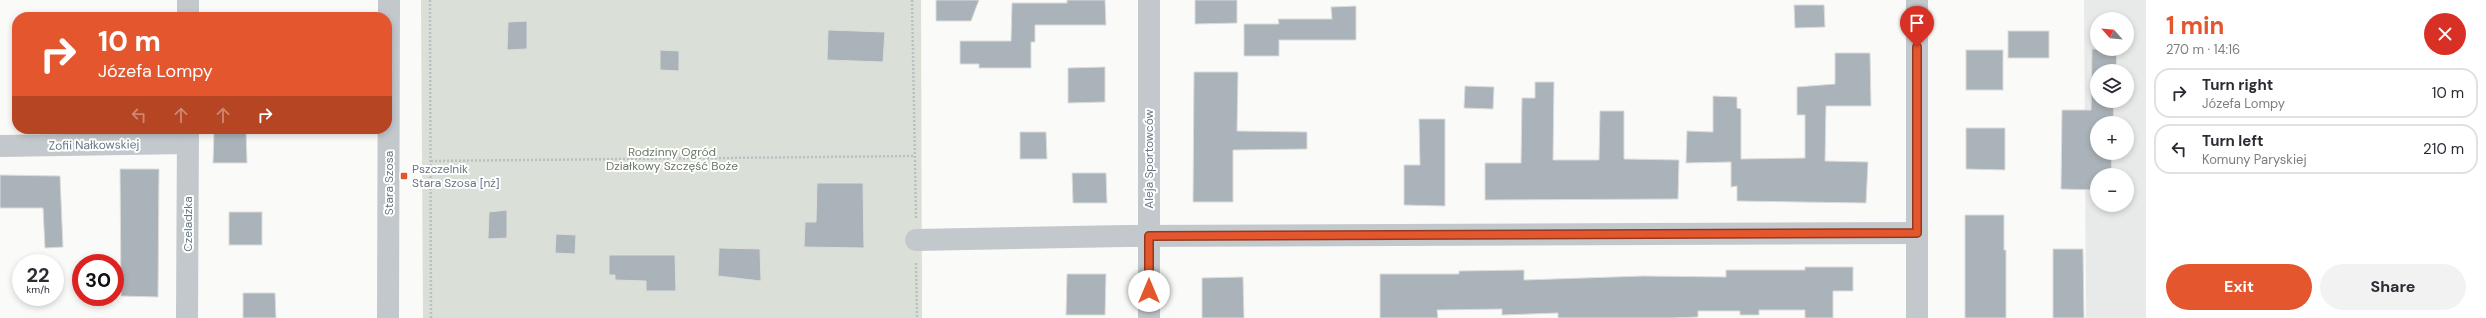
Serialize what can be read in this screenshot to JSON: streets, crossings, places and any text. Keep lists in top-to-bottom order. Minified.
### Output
{"streets":{"street":["Zofii Nałkowskiej","Aleja Sportowców","Stara Szosa","Czeladzka"]},"crossings":[["Zofii Nałkowskiej","Czeladzka"]],"parks":["Rodzinny Ogród Działkowy Szczęść Boże"],"places":{"transit":["Pszczelnik Stara Szosa [nż]"]},"north":"top left","page":{"heading":["1 min","270 m · 14:16"],"map_buttons":["+","−"],"turn":["10 m","Józefa Lompy"],"list":[{"name":"Turn right","note":"Józefa Lompy","value":"10 m"},{"name":"Turn left","note":"Komuny Paryskiej","value":"210 m"}],"speed":"22 km/h","limit":"30","buttons":["Exit","Share"]}}
